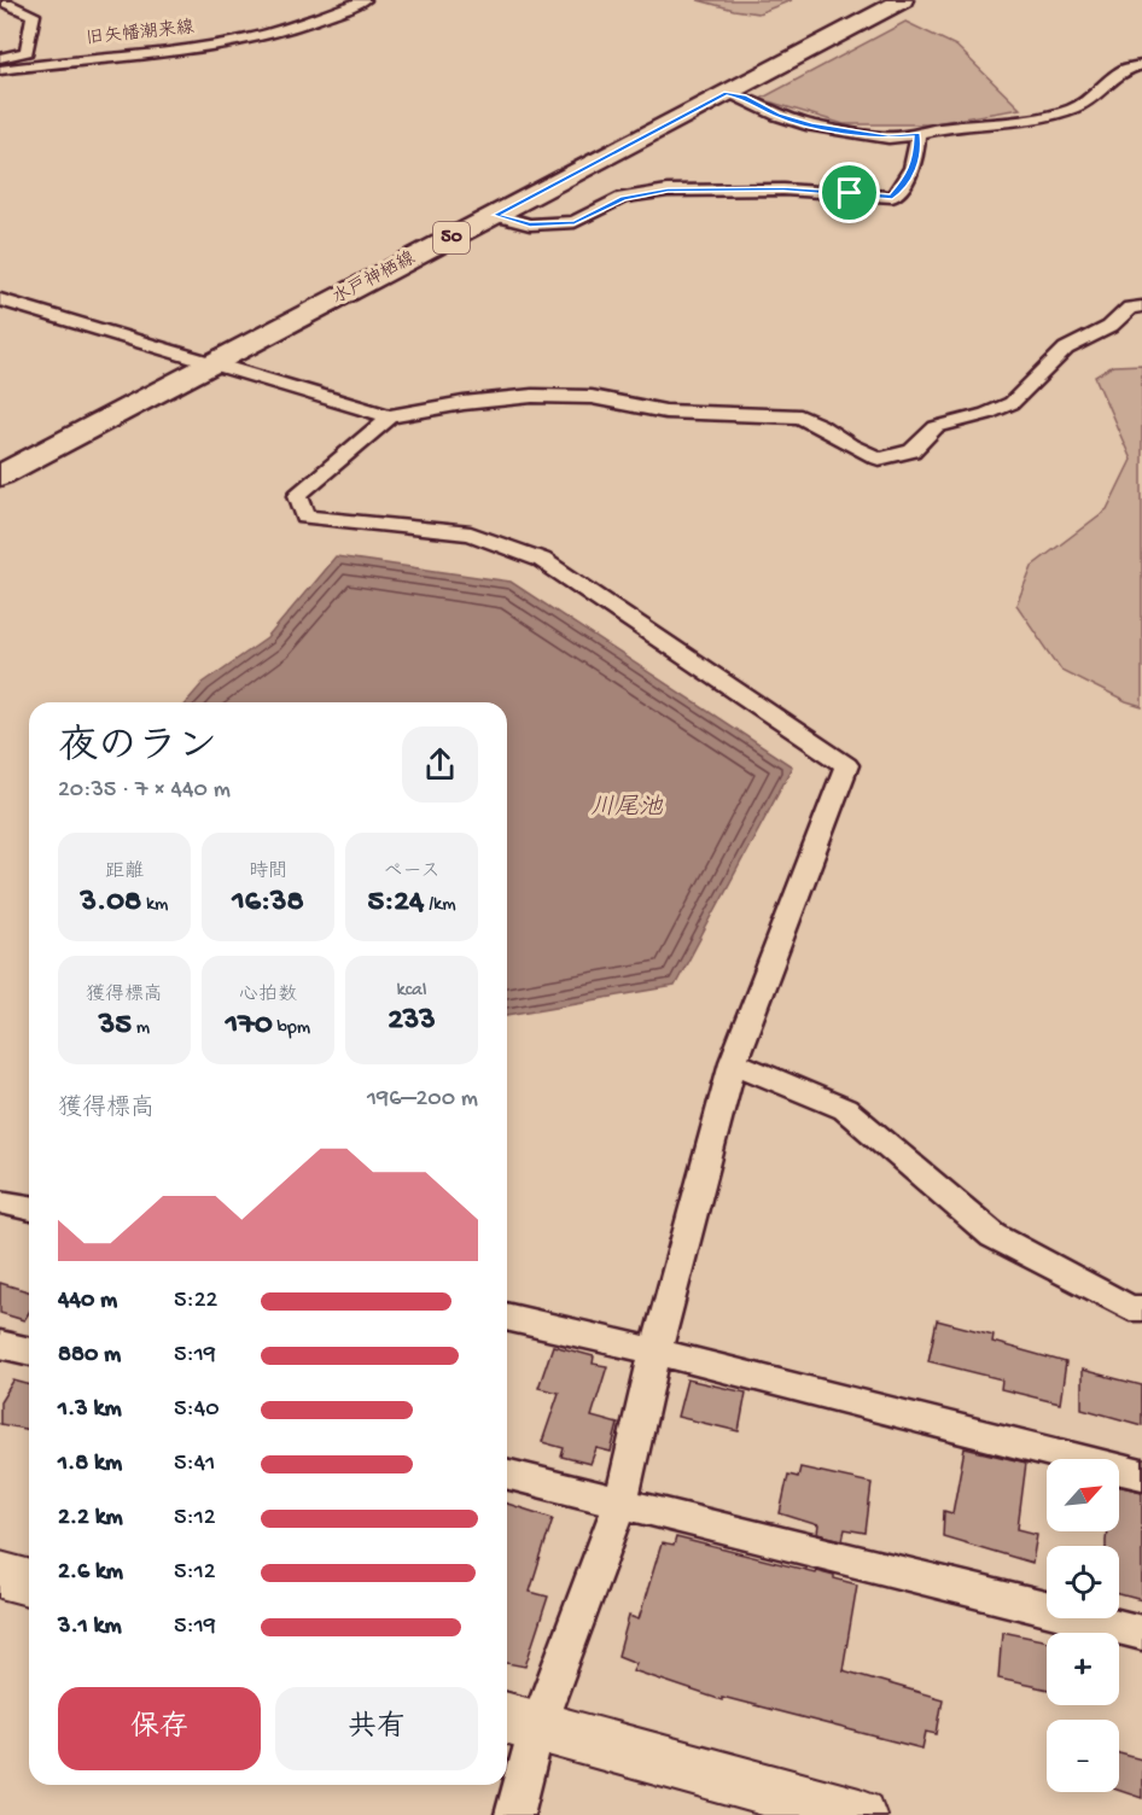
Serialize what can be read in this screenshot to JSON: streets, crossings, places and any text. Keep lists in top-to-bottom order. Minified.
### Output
{"streets":{"main road":["50","水戸神栖線"],"street":["旧矢幡潮来線"]},"water":["川尾池"],"north":"top right","page":{"heading":["夜のラン","20:35 · 7 × 440 m"],"stats":[["距離","3.08 km"],["時間","16:38"],["ペース","5:24 /km"],["獲得標高","35 m"],["心拍数","170 bpm"],["kcal","233"]],"chart":["獲得標高","196–200 m"],"list":[{"name":"440 m","note":"5:22"},{"name":"880 m","note":"5:19"},{"name":"1.3 km","note":"5:40"},{"name":"1.8 km","note":"5:41"},{"name":"2.2 km","note":"5:12"},{"name":"2.6 km","note":"5:12"},{"name":"3.1 km","note":"5:19"}],"map_buttons":["+","−"],"buttons":["保存","共有"]}}
